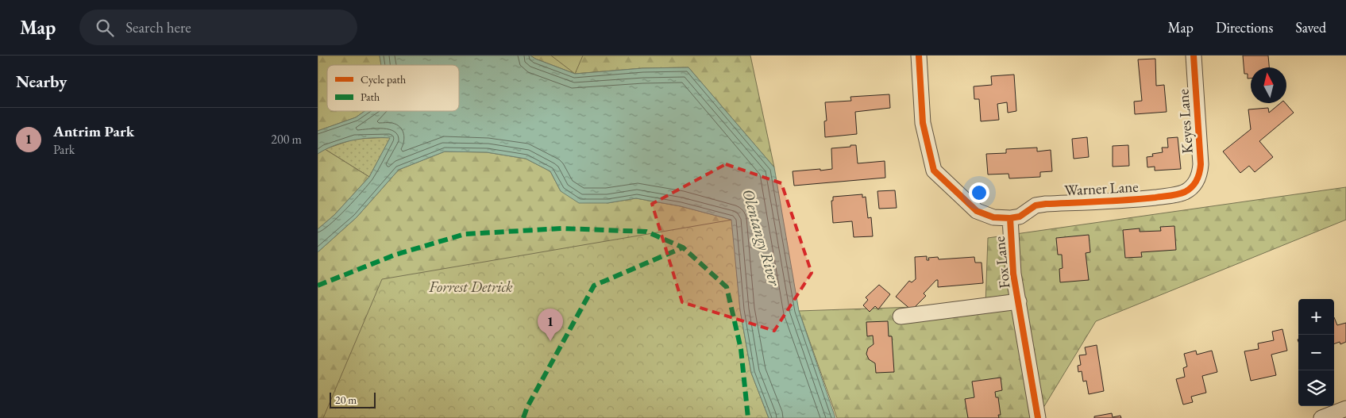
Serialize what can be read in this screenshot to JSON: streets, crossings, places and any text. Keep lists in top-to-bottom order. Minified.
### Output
{"streets":{"street":["Keyes Lane","Warner Lane","Fox Lane"]},"crossings":[["Keyes Lane","Warner Lane"],["Warner Lane","Fox Lane"]],"water":["Olentangy River"],"parks":["Forrest Detrick"],"legend":["Cycle path","Path"],"scale_bar":"20 m","north":"top","page":{"header":"Map","search":"Search here","nav":["Map","Directions","Saved"],"heading":"Nearby","list":[{"mark":"1","name":"Antrim Park","note":"Park","value":"200 m"}],"map_buttons":["+","−"],"pins":"1","scale":"20 m"}}
